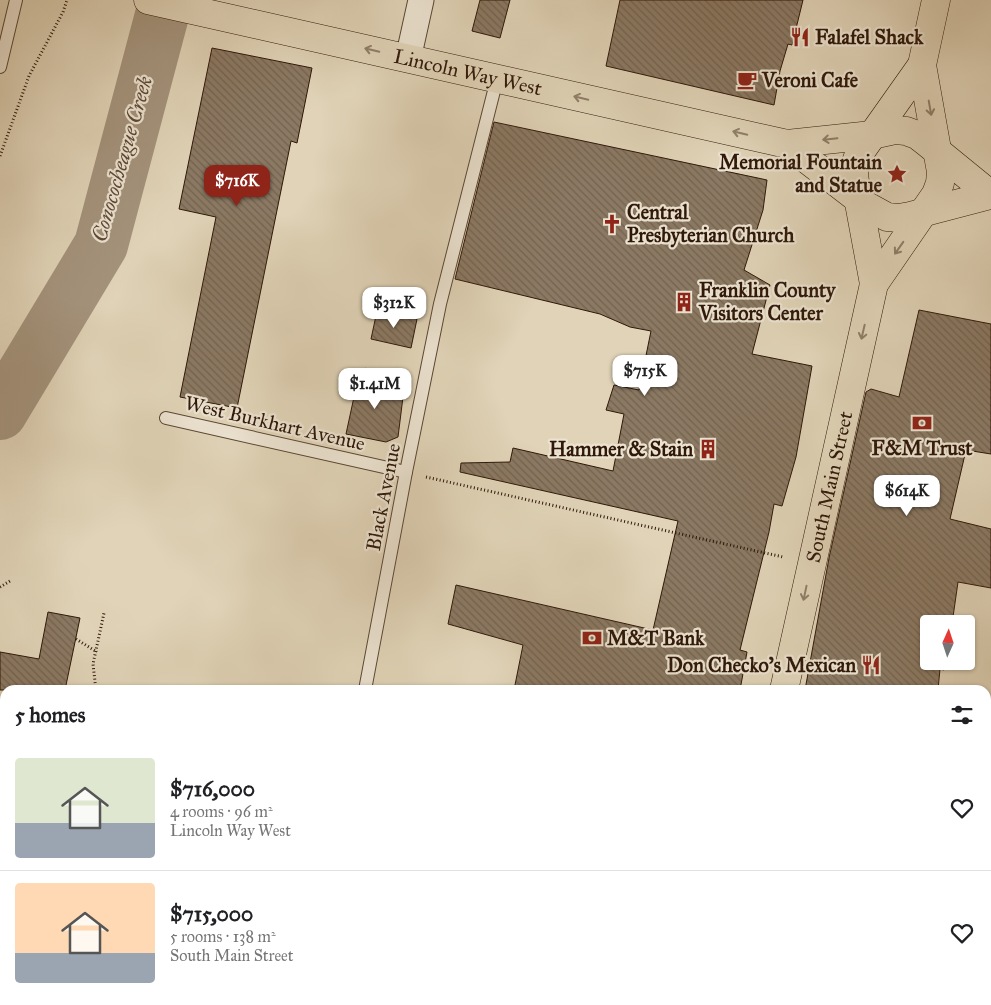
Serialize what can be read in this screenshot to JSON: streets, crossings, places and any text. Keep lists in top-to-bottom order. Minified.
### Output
{"streets":{"main road":["Lincoln Way West","South Main Street"],"lane":["West Burkhart Avenue","Black Avenue"]},"crossings":[["Lincoln Way West","South Main Street"],["Lincoln Way West","Black Avenue"],["West Burkhart Avenue","Black Avenue"]],"one_way":["Lincoln Way West","South Main Street"],"water":["Conococheague Creek"],"places":{"restaurant":["Falafel Shack","Don Checko's Mexican"],"cafe":["Veroni Cafe"],"place":["Memorial Fountain and Statue"],"church":["Central Presbyterian Church"],"building":["Franklin County Visitors Center","Hammer & Stain"],"bank":["F&M Trust","M&T Bank"]},"north":"top","page":{"price":["$716K","$312K","$715K","$1.41M","$614K"],"heading":"5 homes","list":[{"name":"$716,000","note":"4 rooms · 96 m² · Lincoln Way West"},{"name":"$715,000","note":"5 rooms · 138 m² · South Main Street"}]}}
